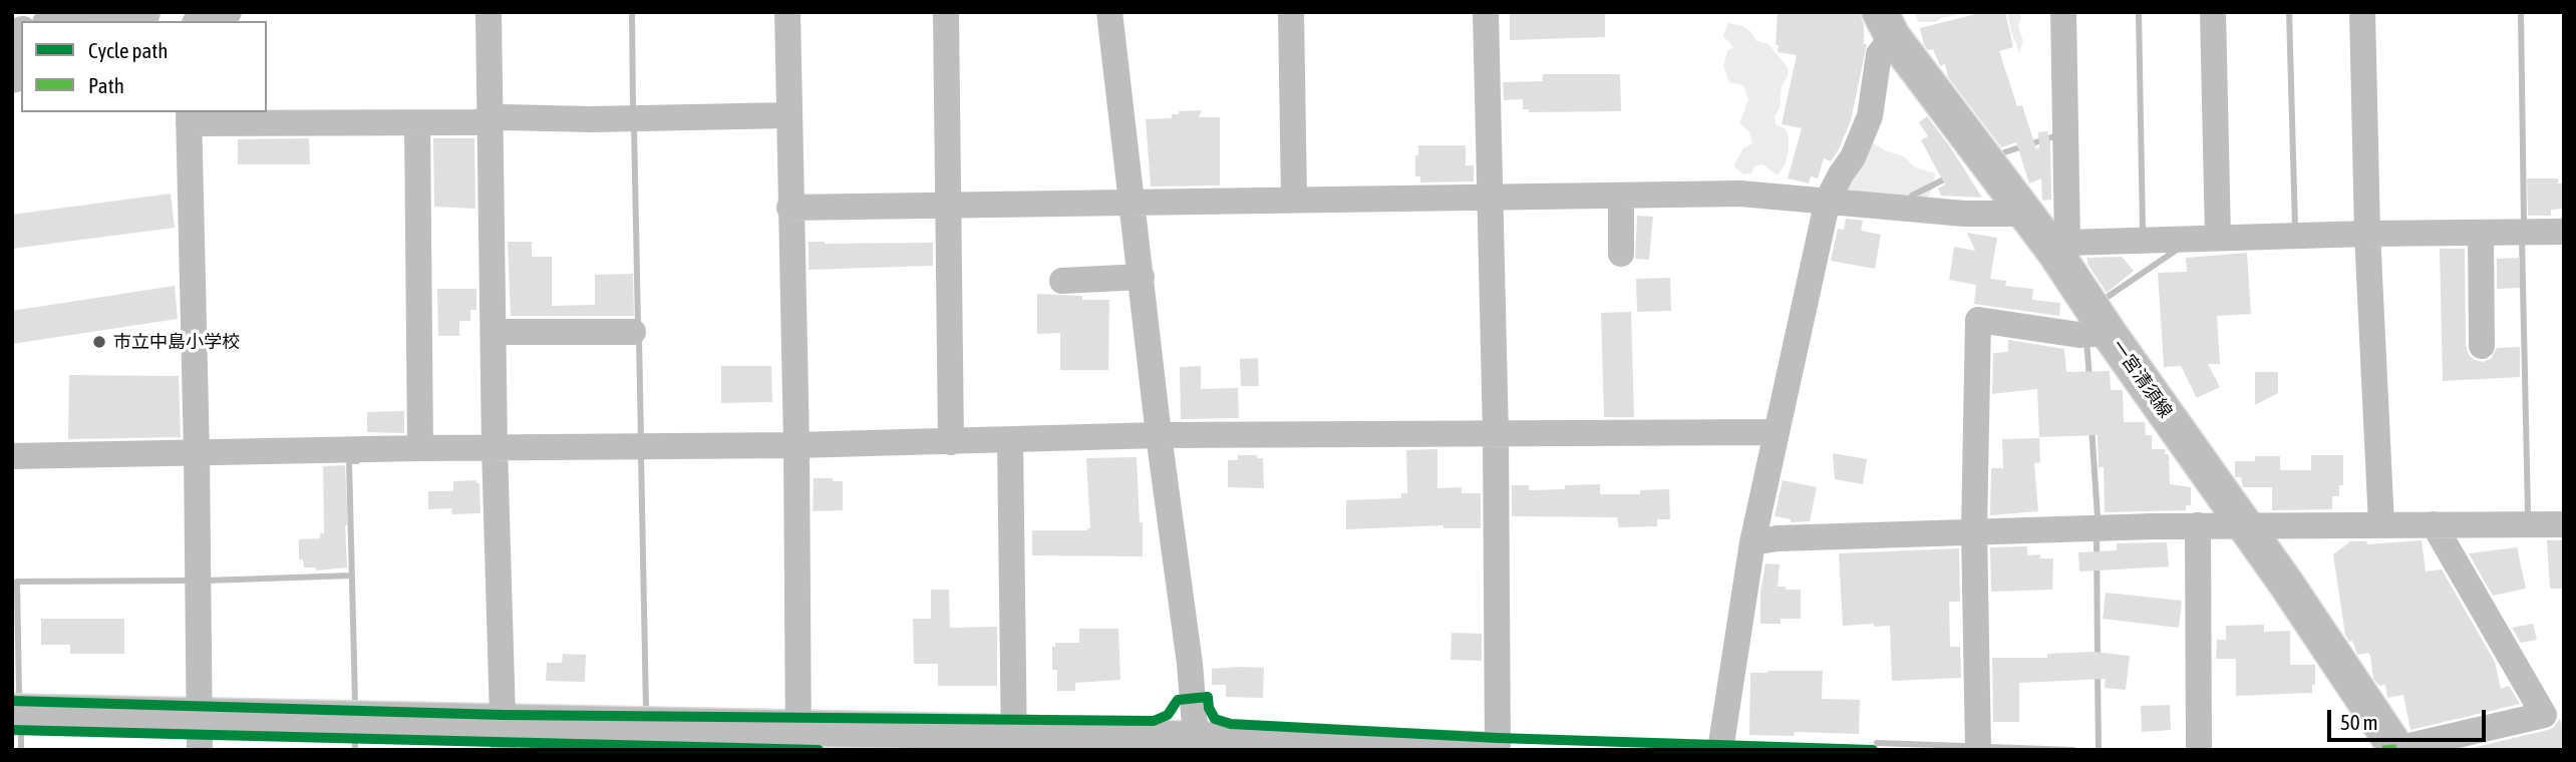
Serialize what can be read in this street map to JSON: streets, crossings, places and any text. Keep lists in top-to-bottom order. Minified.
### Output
{"streets":{"main road":["一宮清須線"]},"places":["市立中島小学校"],"legend":["Cycle path","Path"],"scale_bar":"50 m"}
